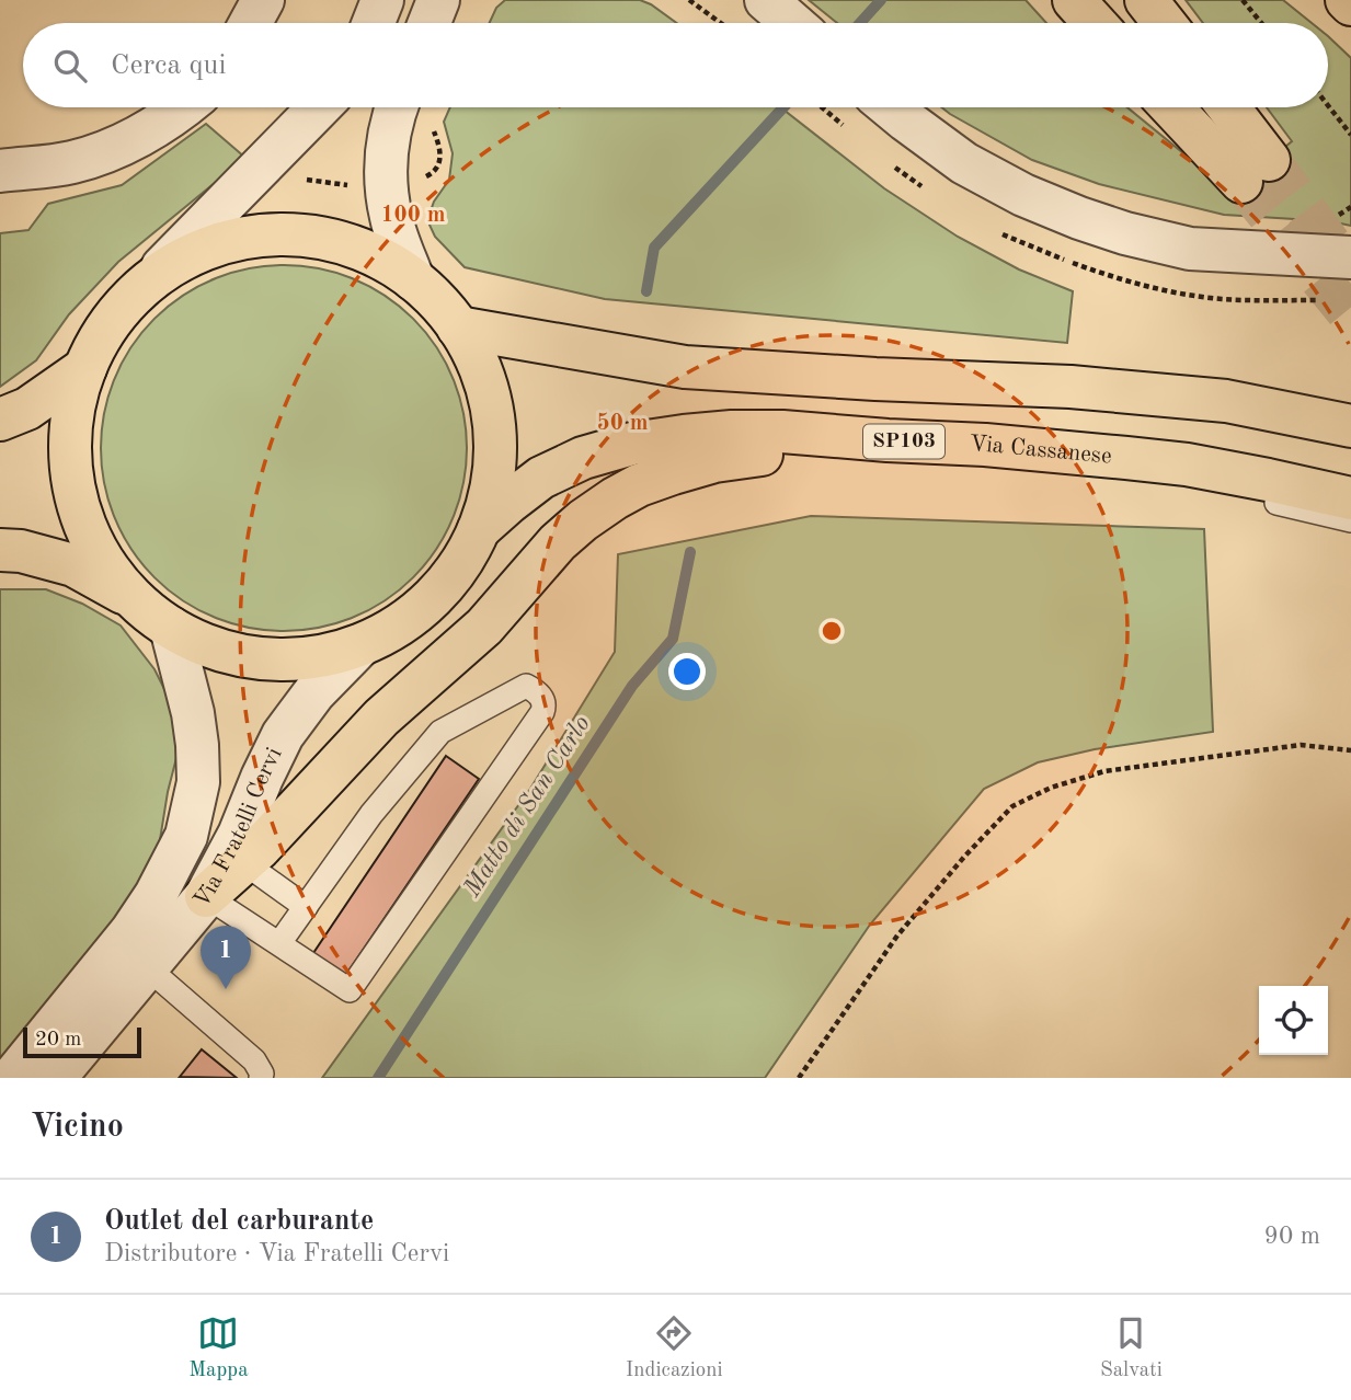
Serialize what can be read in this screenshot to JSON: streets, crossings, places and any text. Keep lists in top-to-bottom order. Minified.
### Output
{"streets":{"main road":["SP103","Via Cassanese"],"street":["Via Fratelli Cervi"]},"water":["Matto di San Carlo"],"scale_bar":"20 m","page":{"search":"Cerca qui","pins":"1","scale":"20 m","heading":"Vicino","list":[{"mark":"1","name":"Outlet del carburante","note":"Distributore · Via Fratelli Cervi","value":"90 m"}],"nav":["Mappa","Indicazioni","Salvati"]},"rings":["100 m","50 m"]}
